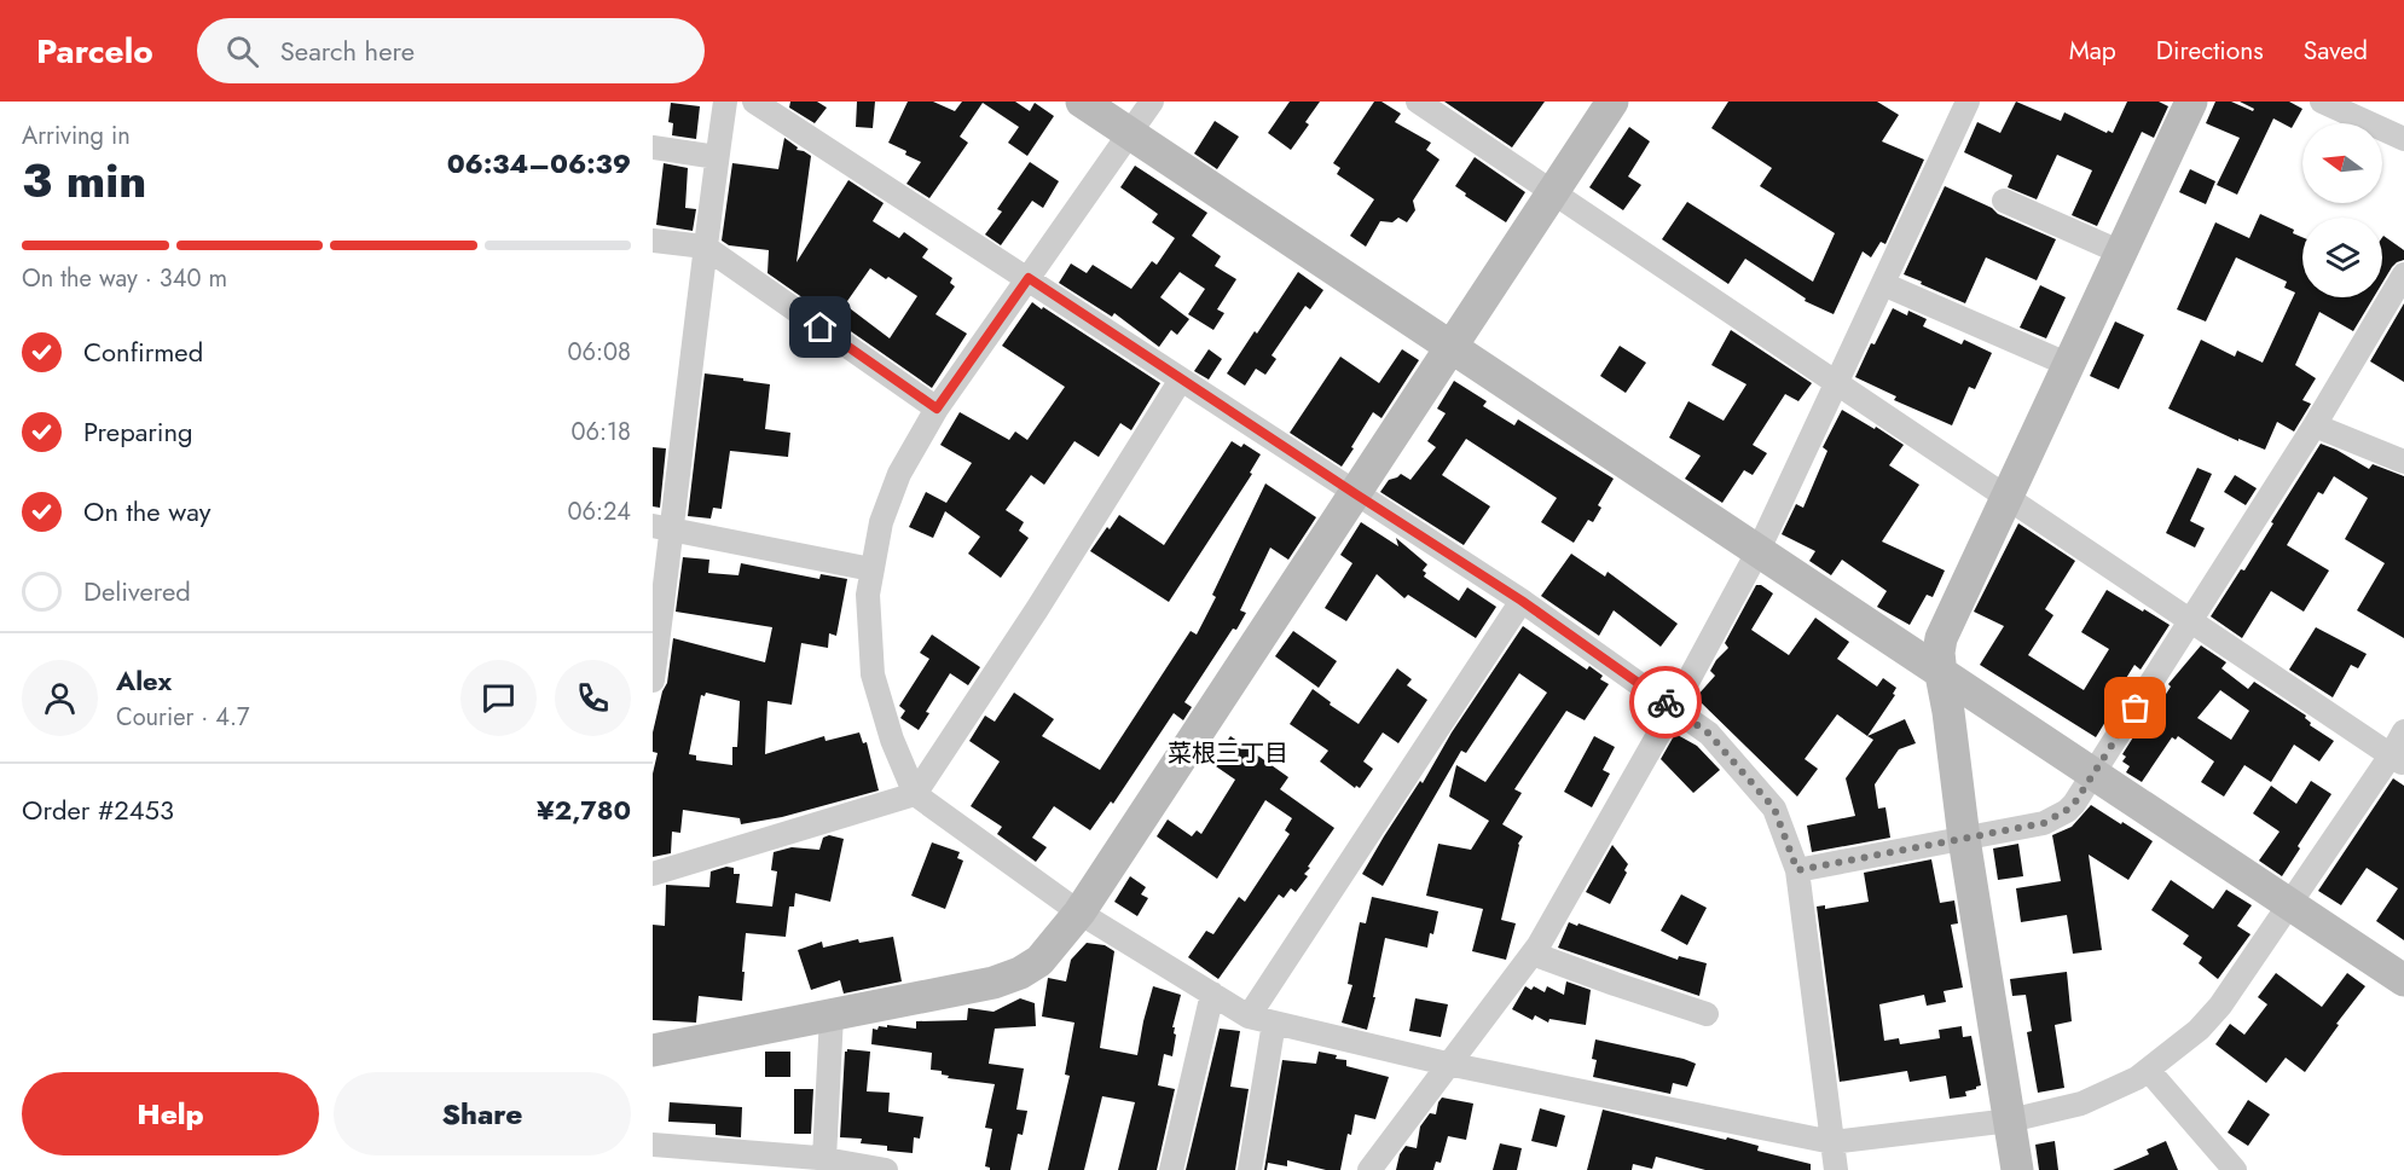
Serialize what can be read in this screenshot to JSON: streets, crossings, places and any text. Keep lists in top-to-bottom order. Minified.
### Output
{"districts":["菜根三丁目"],"north":"left","page":{"header":"Parcelo","search":"Search here","nav":["Map","Directions","Saved"],"heading":["3 min","Arriving in","06:34–06:39"],"panel":["Alex","Courier · 4.7","Order #2453","¥2,780"],"bar":"On the way · 340 m","list":[["Confirmed","06:08"],["Preparing","06:18"],["On the way","06:24"],"Delivered"],"buttons":["Help","Share"]}}
